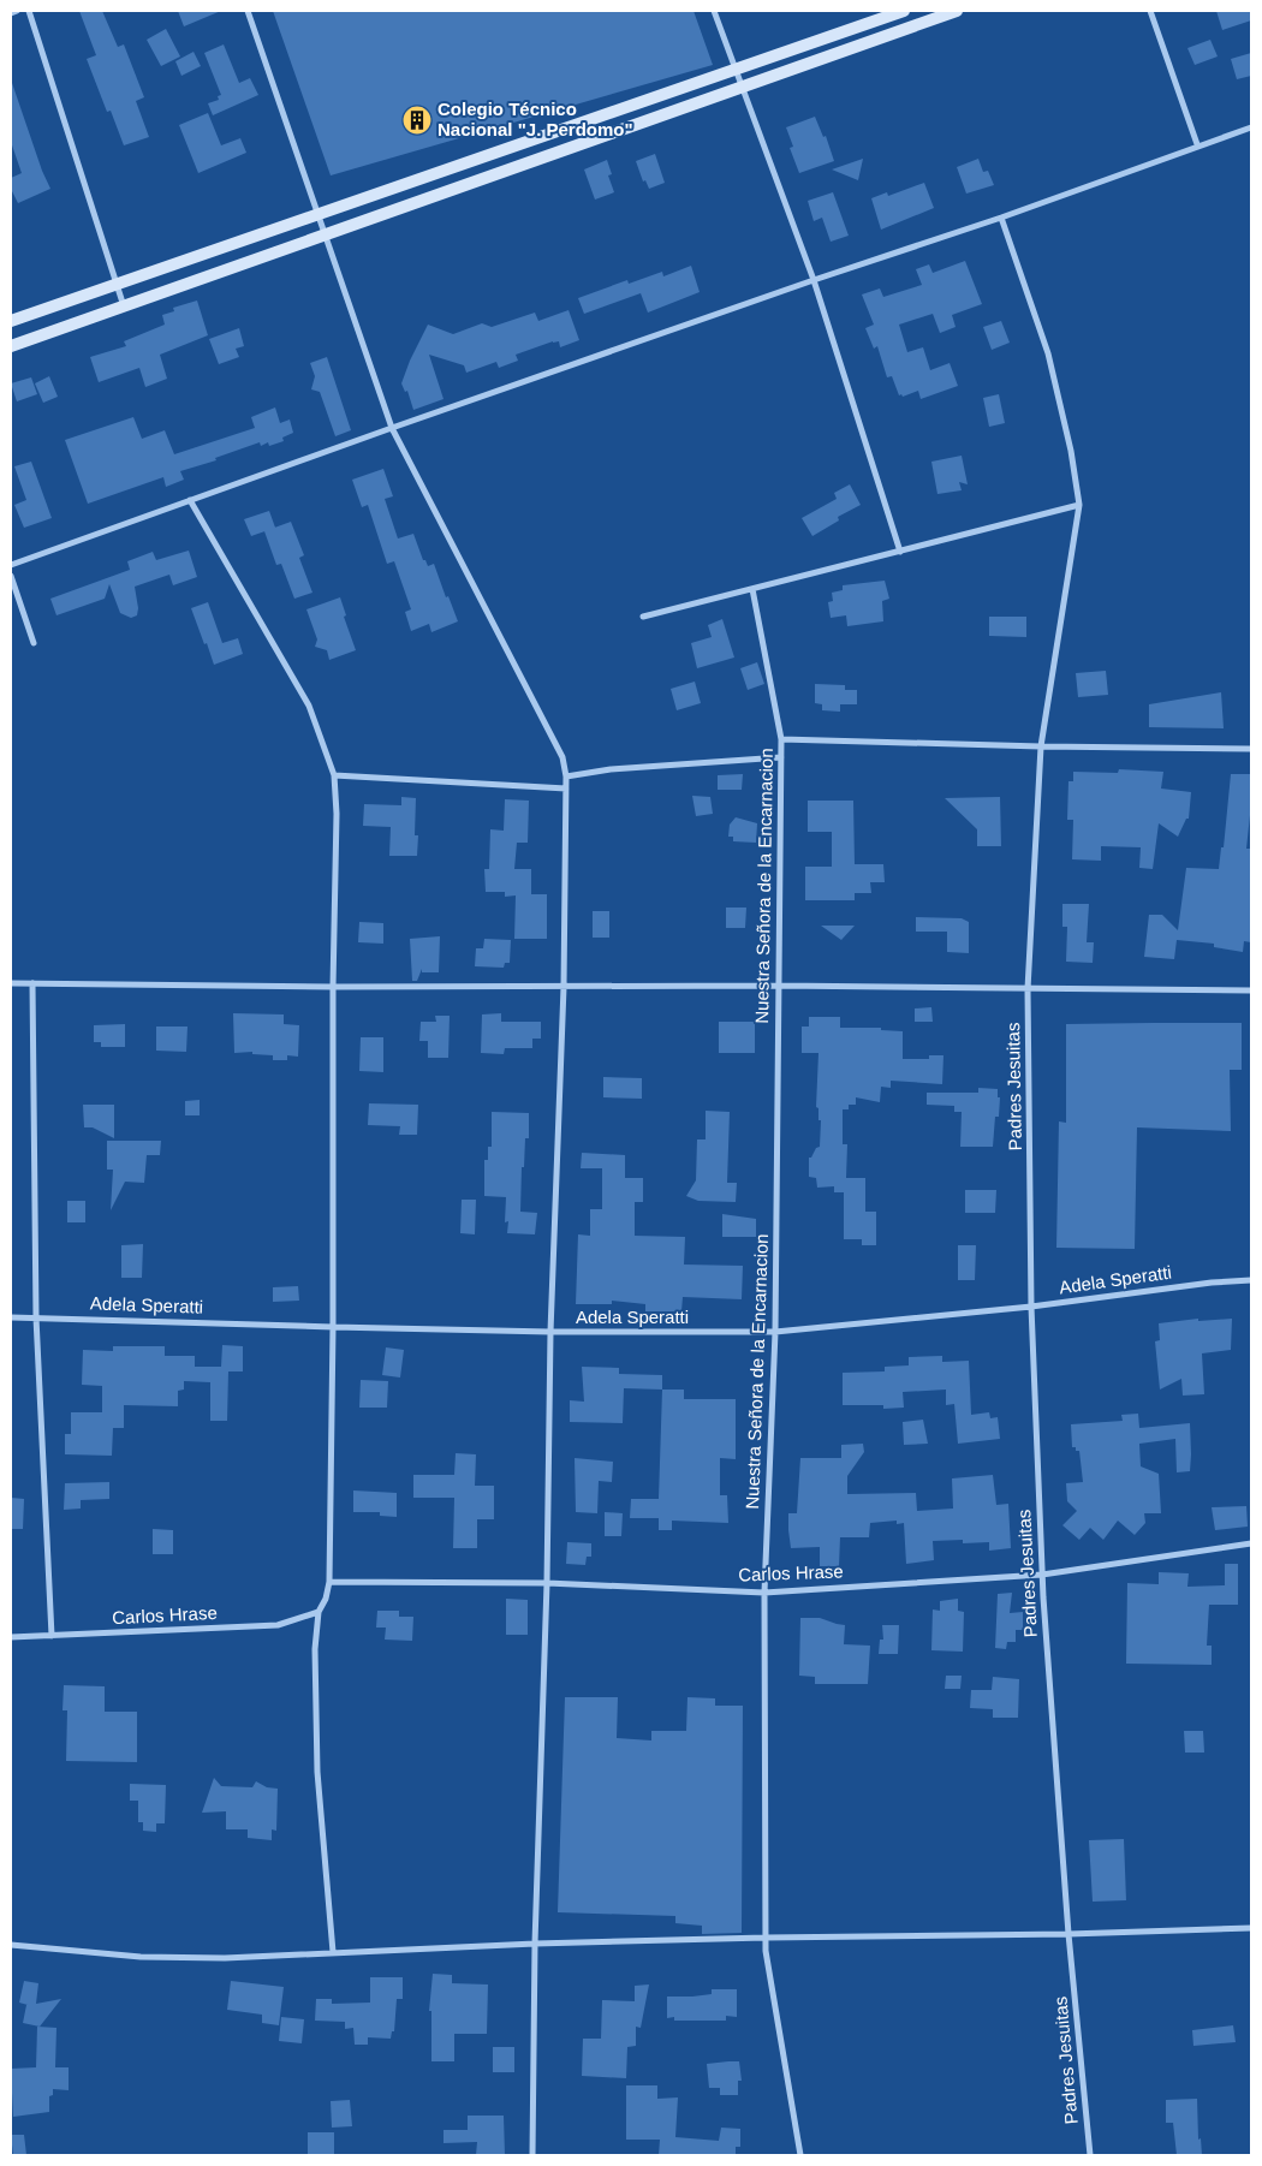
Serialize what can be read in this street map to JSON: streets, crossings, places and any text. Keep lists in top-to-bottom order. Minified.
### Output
{"streets":{"street":["Nuestra Señora de la Encarnacion","Padres Jesuitas","Adela Speratti","Carlos Hrase"]},"crossings":[["Nuestra Señora de la Encarnacion","Adela Speratti"],["Nuestra Señora de la Encarnacion","Carlos Hrase"],["Padres Jesuitas","Adela Speratti"],["Padres Jesuitas","Carlos Hrase"]],"places":{"building":["Colegio Técnico Nacional \"J. Perdomo\""]}}
